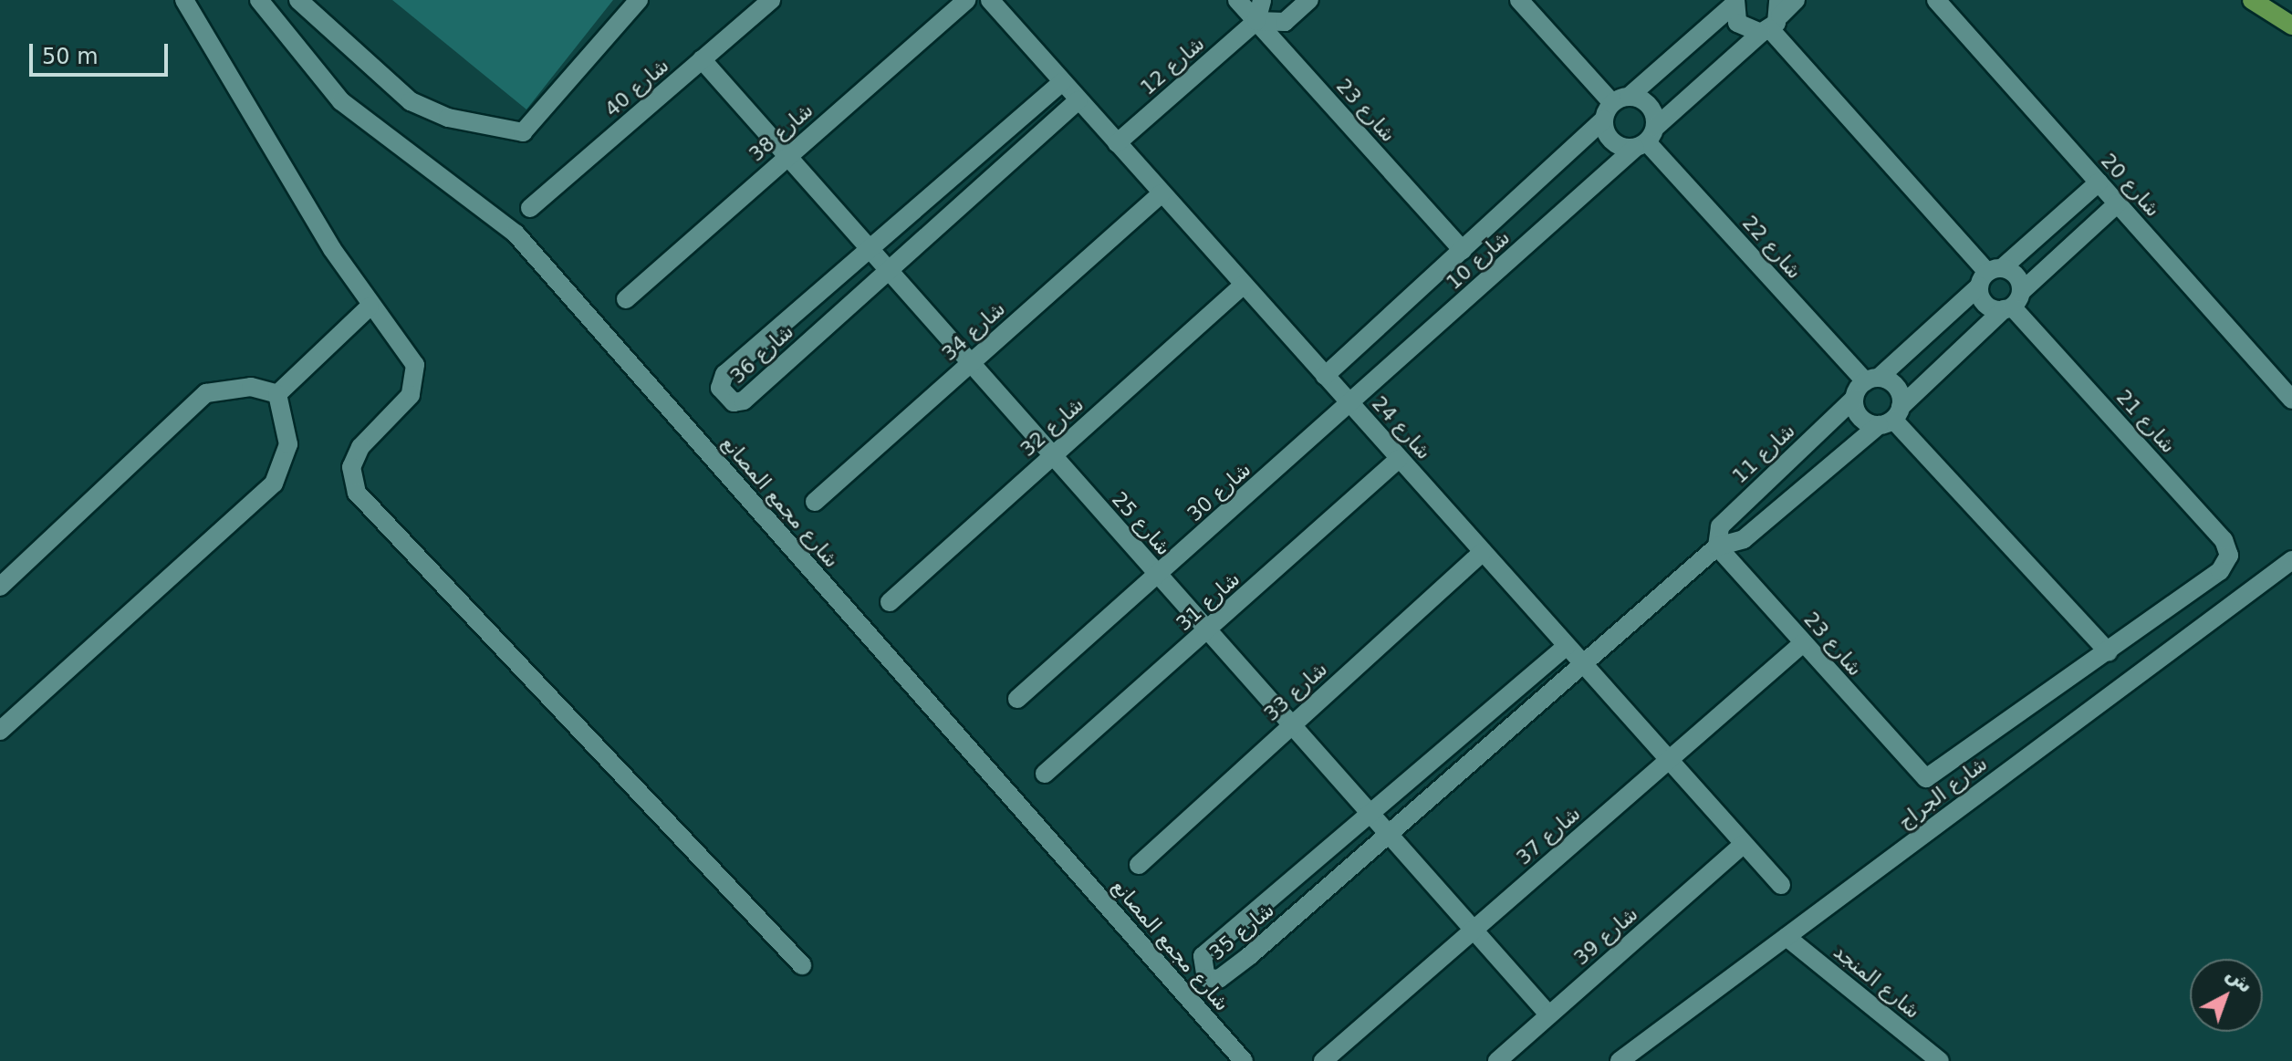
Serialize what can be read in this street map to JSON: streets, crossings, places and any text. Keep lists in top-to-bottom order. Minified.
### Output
{"streets":{"street":["شارع 12","شارع 40","شارع 23","شارع 38","شارع 20","شارع 22","شارع 10","شارع 34","شارع 36","شارع 21","شارع 32","شارع 24","شارع 11","شارع 30","شارع مجمع المصانع","شارع 25","شارع 31","شارع 33","شارع الجراج","شارع 37","شارع 35","شارع 39","شارع المنجد"]},"crossings":[["شارع 12","شارع 23"],["شارع 12","شارع 24"],["شارع 40","شارع 25"],["شارع 23","شارع 10"],["شارع 23","شارع 21"],["شارع 23","شارع 11"],["شارع 23","شارع 37"],["شارع 38","شارع 25"],["شارع 20","شارع 11"],["شارع 22","شارع 10"],["شارع 22","شارع 11"],["شارع 10","شارع 24"],["شارع 10","شارع 30"],["شارع 34","شارع 24"],["شارع 34","شارع 25"],["شارع 36","شارع 24"],["شارع 36","شارع 25"],["شارع 21","شارع 11"],["شارع 32","شارع 24"],["شارع 32","شارع 25"],["شارع 24","شارع 11"],["شارع 24","شارع 30"],["شارع 24","شارع 31"],["شارع 24","شارع 33"],["شارع 24","شارع 37"],["شارع 24","شارع 35"],["شارع 24","شارع 39"],["شارع 11","شارع 35"],["شارع 30","شارع 25"],["شارع 25","شارع 31"],["شارع 25","شارع 33"],["شارع 25","شارع 37"],["شارع 25","شارع 35"],["شارع 25","شارع 39"],["شارع الجراج","شارع المنجد"]],"scale_bar":"50 m","north":"top right"}
